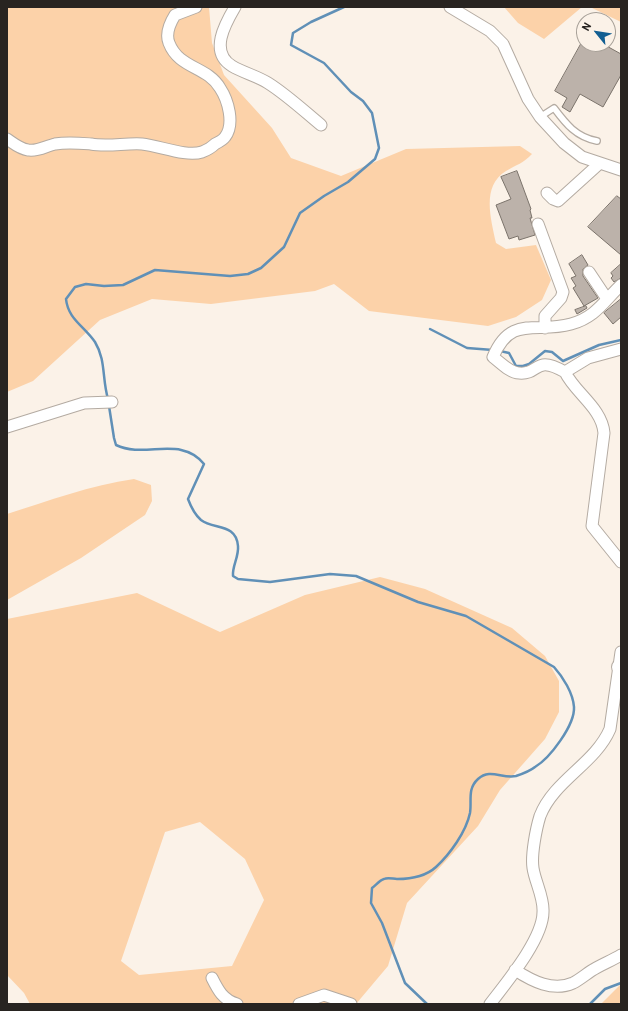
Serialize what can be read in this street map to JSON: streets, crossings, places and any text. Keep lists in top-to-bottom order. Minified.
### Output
{"north":"top left"}
